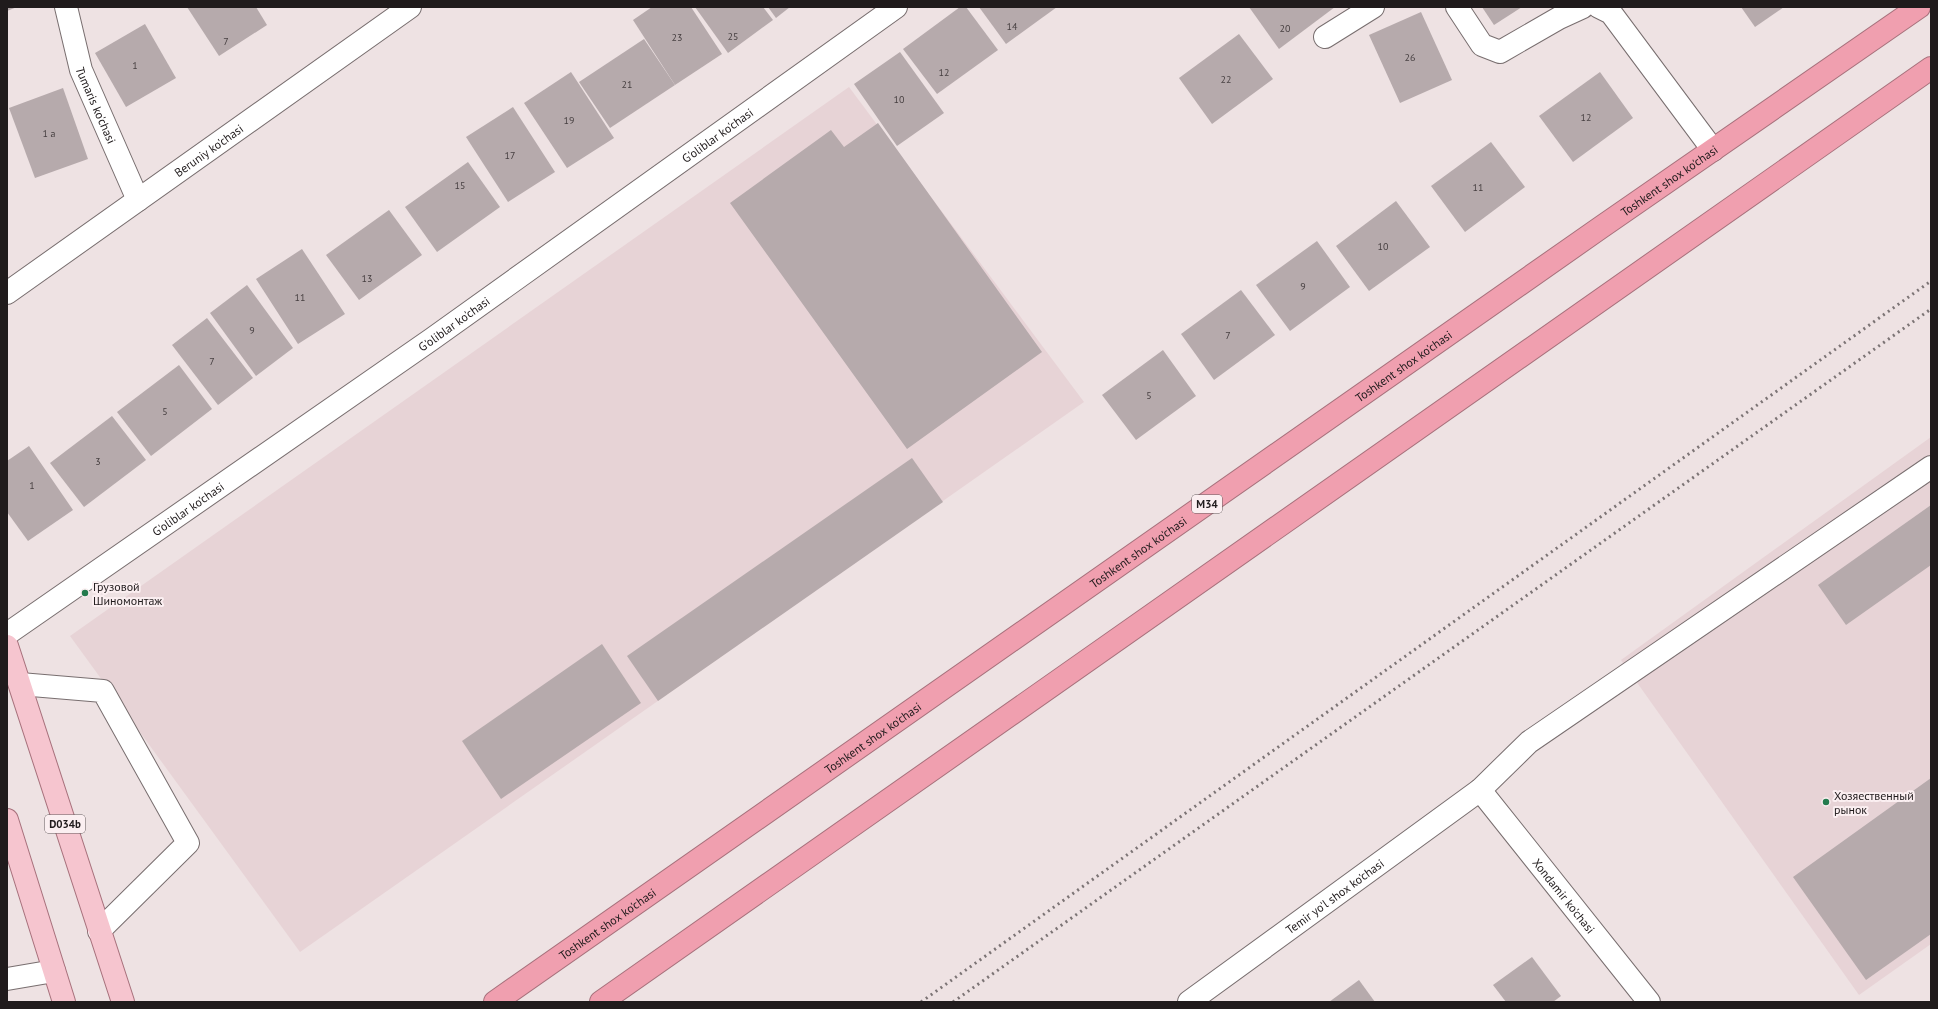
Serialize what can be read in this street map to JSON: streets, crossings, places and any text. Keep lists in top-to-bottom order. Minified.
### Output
{"streets":{"highway":["Toshkent shox ko'chasi","M34"],"main road":["D034b"],"street":["Tumaris ko'chasi","G'oliblar ko'chasi","Beruniy ko'chasi","Temir yo'l shox ko'chasi","Xondamir ko'chasi"]},"crossings":[["Tumaris ko'chasi","Beruniy ko'chasi"],["Temir yo'l shox ko'chasi","Xondamir ko'chasi"]],"places":["Грузовой Шиномонтаж","Хозяественный рынок"],"house_numbers":["14","20","25","23","7","26","1","12","22","21","10","12","19","1 а","17","15","11","10","13","9","11","9","7","7","5","5","3","1"]}
